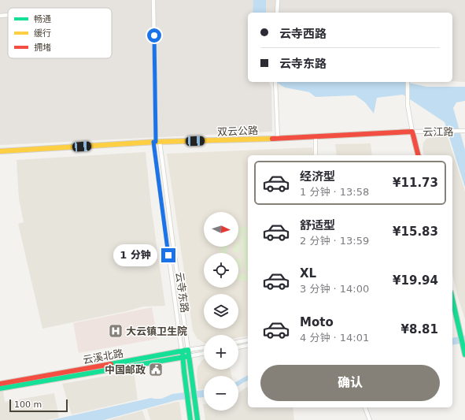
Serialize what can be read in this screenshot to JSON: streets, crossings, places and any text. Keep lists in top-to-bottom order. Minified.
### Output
{"streets":{"street":["双云公路","云江路","云寺东路","云溪北路"]},"crossings":[["双云公路","云江路"],["双云公路","云寺东路"],["云寺东路","云溪北路"]],"places":{"hospital":["大云镇卫生院"],"public building":["中国邮政"]},"legend":["畅通","缓行","拥堵"],"scale_bar":"100 m","north":"right","page":{"banner":["云寺西路","云寺东路"],"list":[{"name":"经济型","note":"1 分钟 · 13:58","value":"¥11.73"},{"name":"舒适型","note":"2 分钟 · 13:59","value":"¥15.83"},{"name":"XL","note":"3 分钟 · 14:00","value":"¥19.94"},{"name":"Moto","note":"4 分钟 · 14:01","value":"¥8.81"}],"map_buttons":["+","−"],"bubble":"1 分钟","buttons":"确认","scale":"100 m"}}
